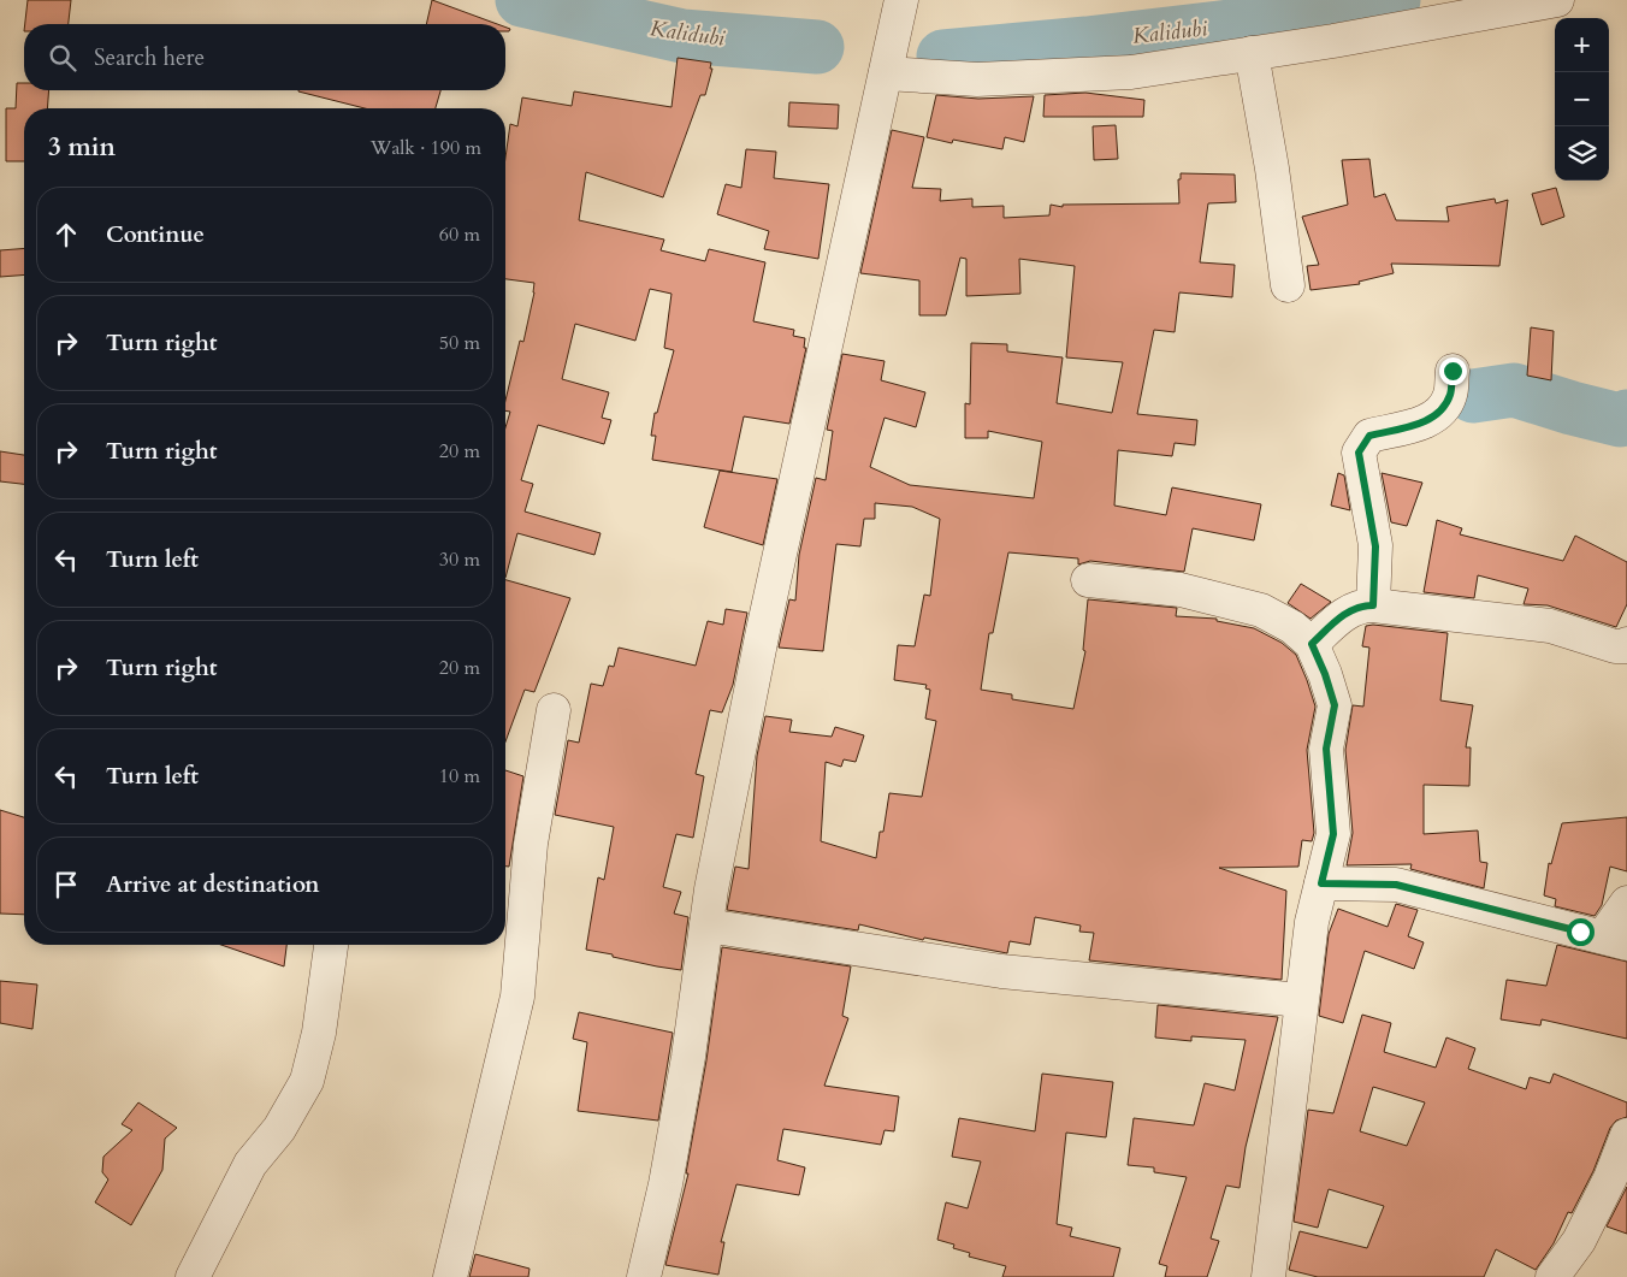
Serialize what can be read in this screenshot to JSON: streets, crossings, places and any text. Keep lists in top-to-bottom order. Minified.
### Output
{"water":["Kalidubi"],"page":{"map_buttons":["+","−"],"search":"Search here","heading":["3 min","Walk · 190 m"],"list":[["Continue","60 m"],["Turn right","50 m"],["Turn right","20 m"],["Turn left","30 m"],["Turn right","20 m"],["Turn left","10 m"],"Arrive at destination"]}}
